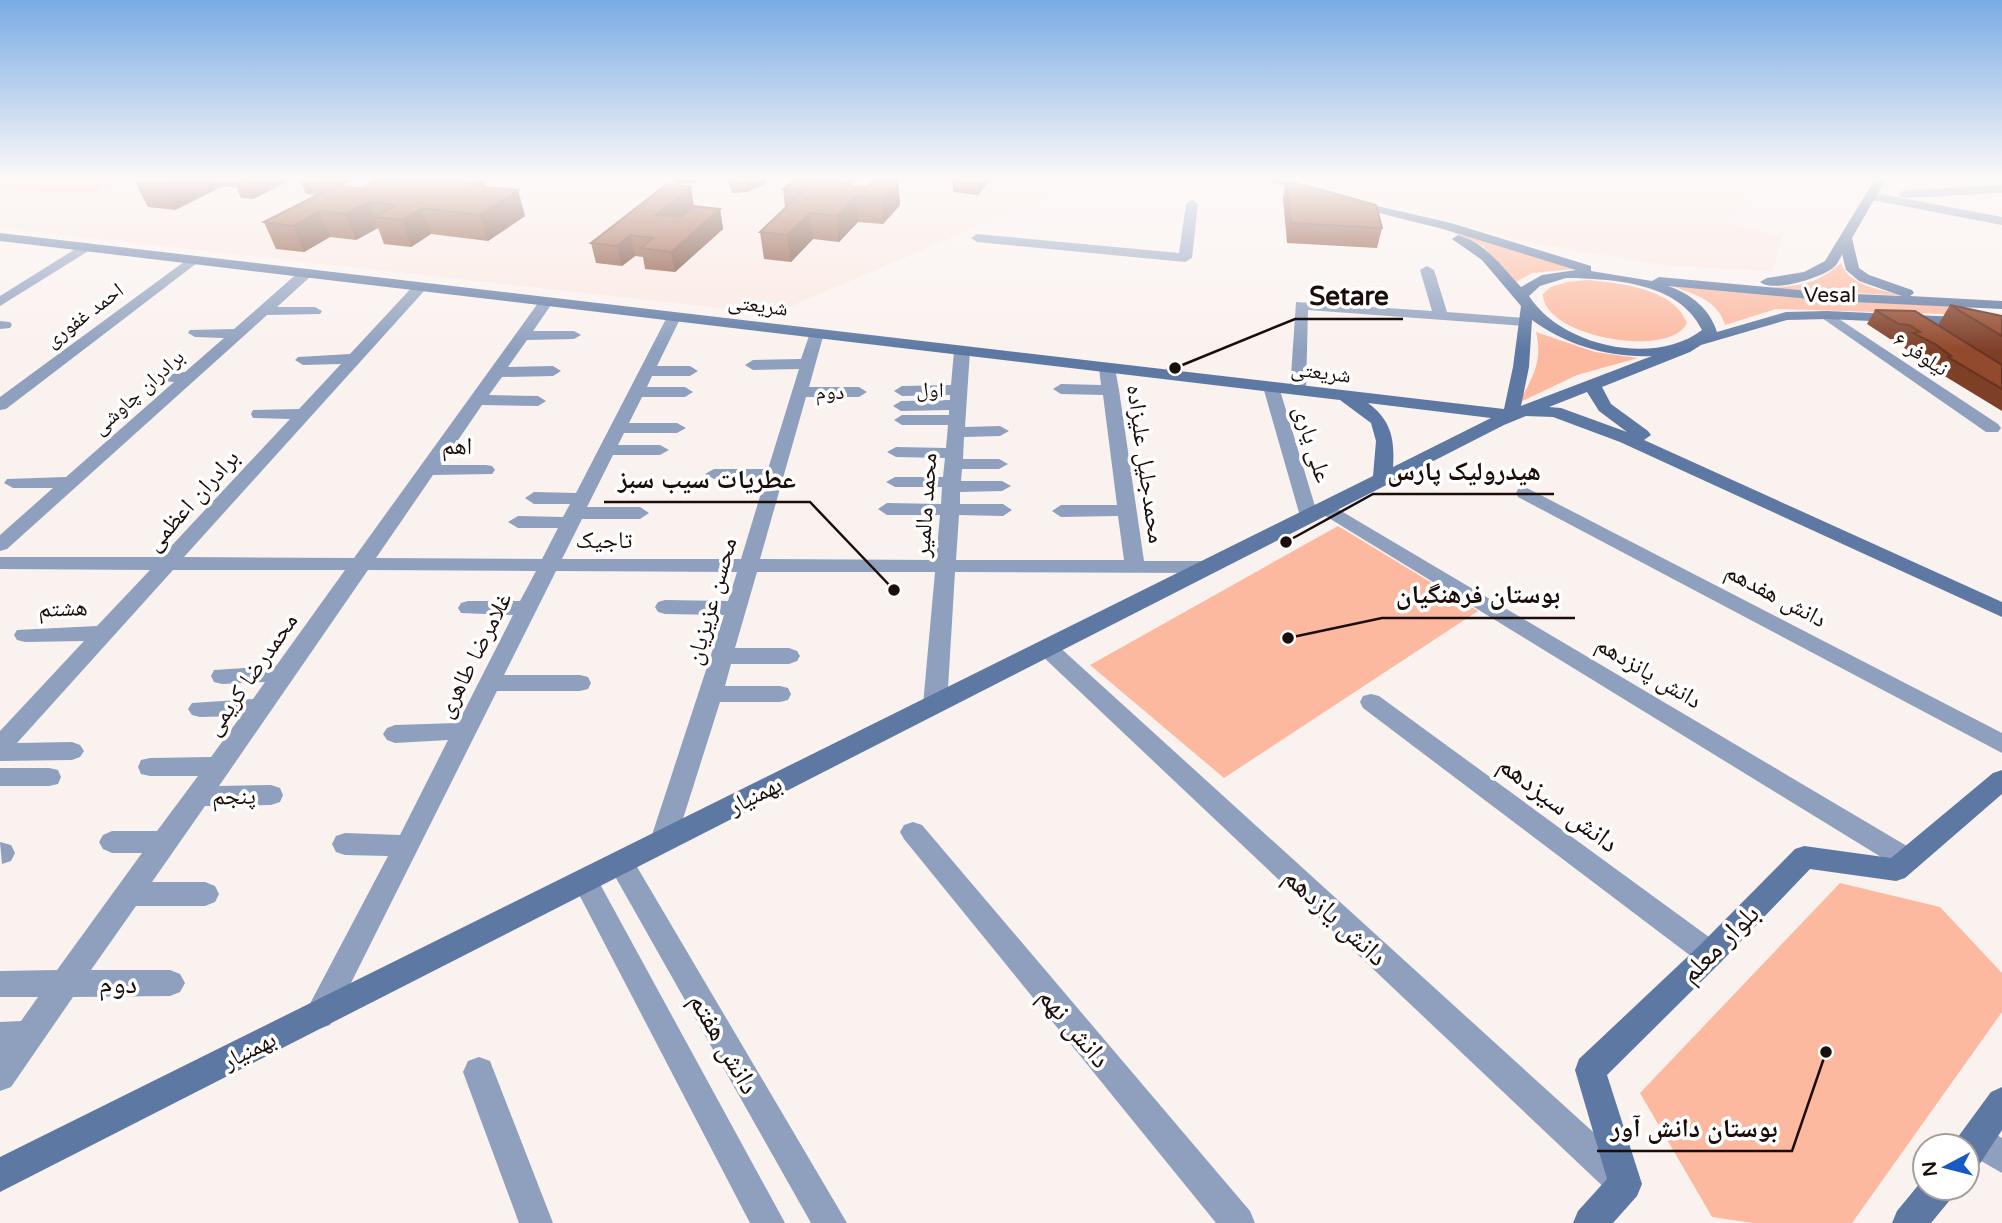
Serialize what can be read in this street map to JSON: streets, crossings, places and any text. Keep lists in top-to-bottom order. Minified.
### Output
{"streets":{"main road":["Vesal","شریعتی","بهمنیار","بلوار معلم"],"street":["احمد غفوری","نیلوفر ۶","اول","برادران چاوشی","دوم","علی یاری","اهم","محمدجلیل علیزاده","برادران اعظمی","محمد مالمیر","تاجیک","دانش هفدهم","محسن عزیزیان","هشتم","غلامرضا طاهری","دانش پانزدهم","محمدرضا کریمی","پنجم","دانش سیزدهم","دانش یازدهم","دانش نهم","دانش هفتم"]},"crossings":[["Vesal","نیلوفر ۶"],["Vesal","بهمنیار"],["شریعتی","احمد غفوری"],["شریعتی","برادران چاوشی"],["شریعتی","علی یاری"],["شریعتی","محمدجلیل علیزاده"],["شریعتی","برادران اعظمی"],["شریعتی","محمد مالمیر"],["شریعتی","محسن عزیزیان"],["شریعتی","غلامرضا طاهری"],["شریعتی","محمدرضا کریمی"],["شریعتی","بهمنیار"],["اول","محمد مالمیر"],["دوم","محسن عزیزیان"],["دوم","محمدرضا کریمی"],["علی یاری","دانش پانزدهم"],["علی یاری","بهمنیار"],["اهم","محمدرضا کریمی"],["محمدجلیل علیزاده","تاجیک"],["برادران اعظمی","تاجیک"],["برادران اعظمی","هشتم"],["محمد مالمیر","تاجیک"],["محمد مالمیر","بهمنیار"],["تاجیک","محسن عزیزیان"],["تاجیک","غلامرضا طاهری"],["تاجیک","محمدرضا کریمی"],["تاجیک","بهمنیار"],["محسن عزیزیان","بهمنیار"],["غلامرضا طاهری","بهمنیار"],["دانش پانزدهم","بهمنیار"],["دانش پانزدهم","بلوار معلم"],["محمدرضا کریمی","پنجم"],["بهمنیار","دانش یازدهم"],["بهمنیار","دانش هفتم"],["دانش سیزدهم","بلوار معلم"],["دانش یازدهم","بلوار معلم"]],"places":["Setare","هیدرولیک پارس","عطریات سیب سبز","بوستان فرهنگیان","بوستان دانش آور"],"north":"left"}
